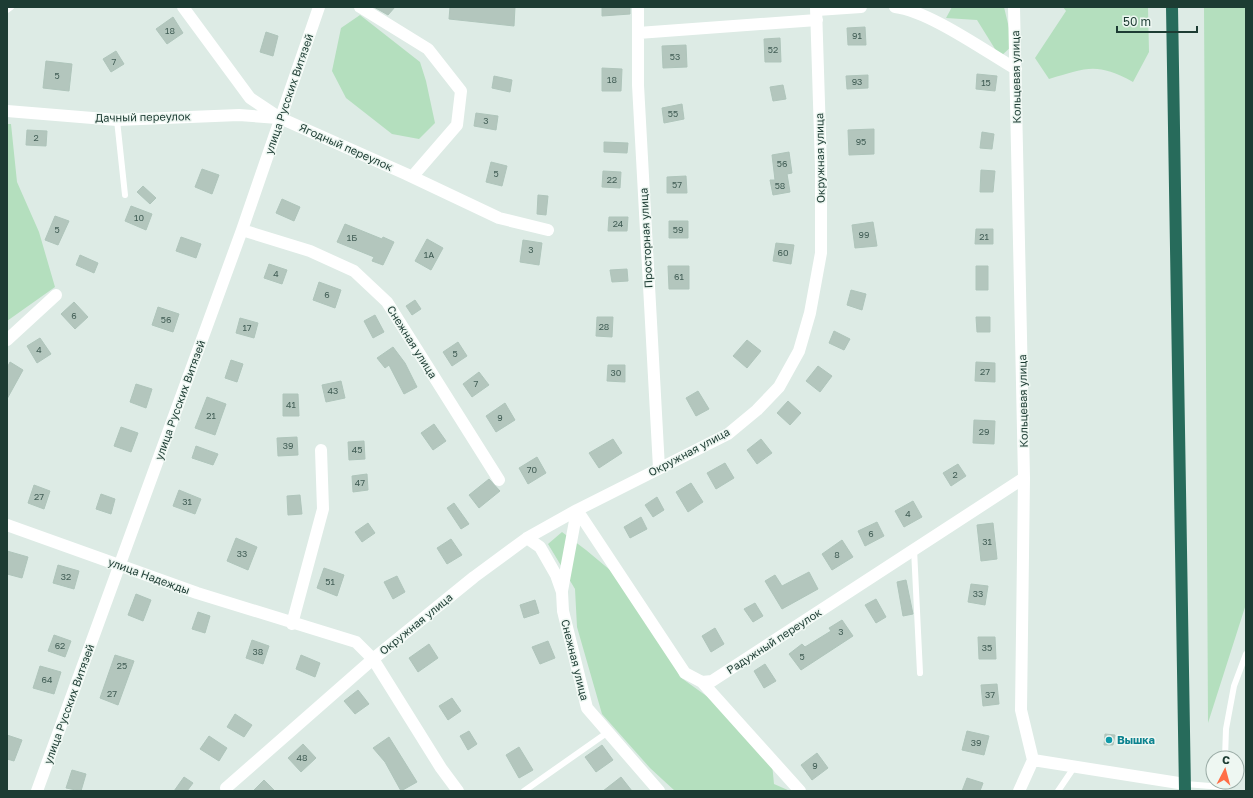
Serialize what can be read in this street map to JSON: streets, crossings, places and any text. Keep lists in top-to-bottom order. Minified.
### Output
{"streets":{"street":["Кольцевая улица","улица Русских Витязей","Дачный переулок","Ягодный переулок","Окружная улица","Просторная улица","Снежная улица","улица Надежды","Радужный переулок"]},"crossings":[["Кольцевая улица","Радужный переулок"],["улица Русских Витязей","Дачный переулок"],["улица Русских Витязей","Ягодный переулок"],["улица Русских Витязей","Снежная улица"],["улица Русских Витязей","улица Надежды"],["Дачный переулок","Ягодный переулок"],["Окружная улица","Просторная улица"],["Окружная улица","Снежная улица"],["Окружная улица","улица Надежды"]],"places":["Вышка"],"house_numbers":["18","91","52","53","7","5","18","93","15","55","3","2","95","56","5","22","57","58","10","24","5","59","99","21","1Б","3","60","1А","4","61","6","6","56","28","17","4","5","27","30","7","43","41","21","9","29","39","45","70","2","47","27","31","4","6","31","33","8","32","51","33","3","62","35","38","5","25","64","27","37","39","48","9"],"scale_bar":"50 m","north":"top"}
